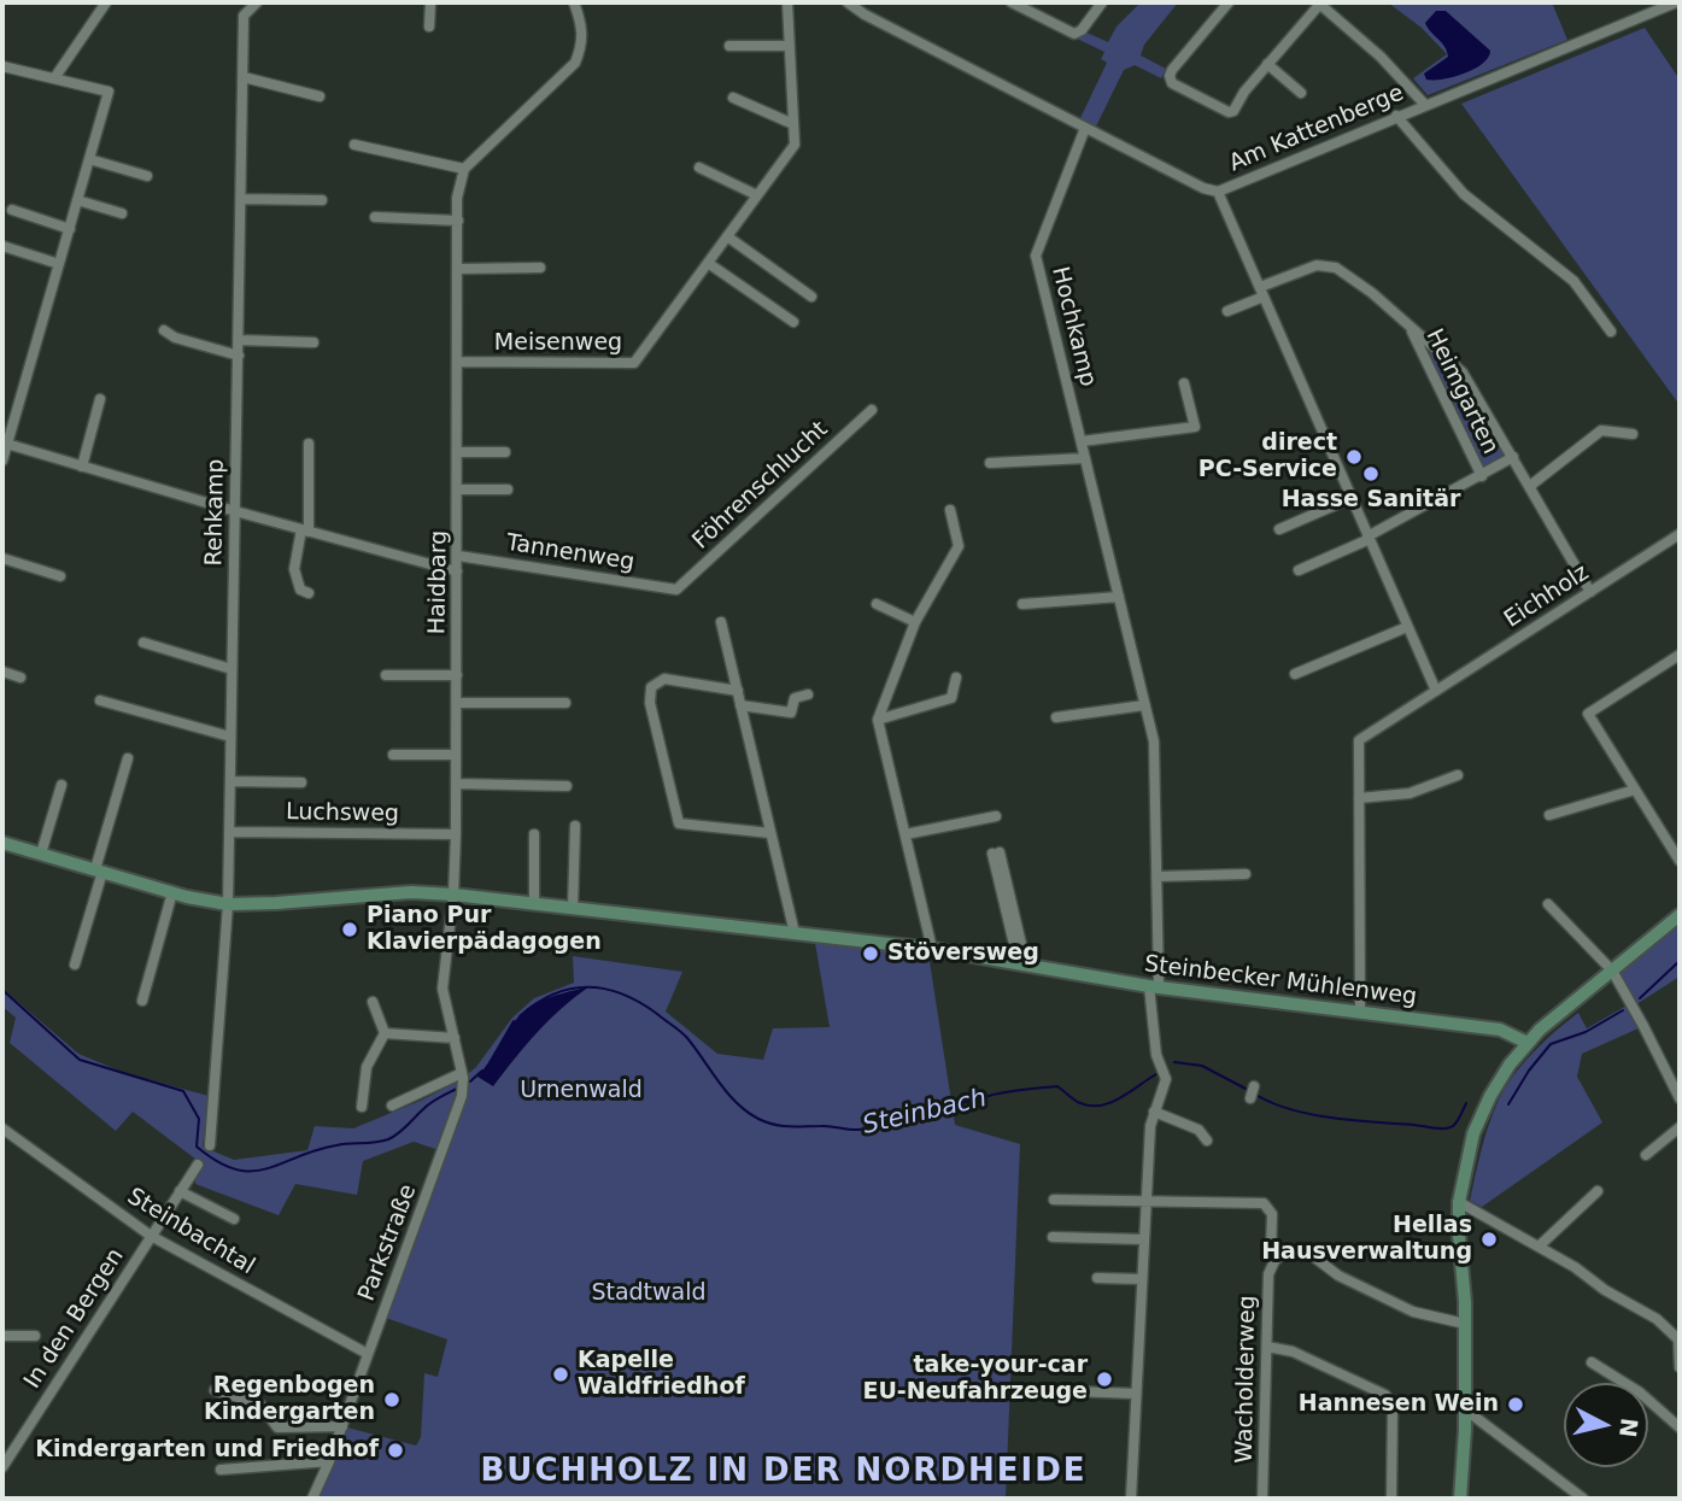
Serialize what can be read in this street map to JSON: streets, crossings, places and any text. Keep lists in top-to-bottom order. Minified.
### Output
{"streets":{"street":["Am Kattenberge","Hochkamp","Meisenweg","Heimgarten","Föhrenschlucht","Rehkamp","Tannenweg","Haidbarg","Eichholz","Luchsweg","Steinbecker Mühlenweg","Steinbachtal","Parkstraße","In den Bergen","Wacholderweg"]},"crossings":[["Am Kattenberge","Hochkamp"],["Hochkamp","Steinbecker Mühlenweg"],["Hochkamp","Wacholderweg"],["Meisenweg","Haidbarg"],["Heimgarten","Eichholz"],["Föhrenschlucht","Tannenweg"],["Rehkamp","Luchsweg"],["Rehkamp","Steinbecker Mühlenweg"],["Tannenweg","Haidbarg"],["Haidbarg","Luchsweg"],["Haidbarg","Steinbecker Mühlenweg"],["Haidbarg","Parkstraße"],["Steinbecker Mühlenweg","Parkstraße"],["Steinbachtal","Parkstraße"],["Steinbachtal","In den Bergen"]],"districts":["BUCHHOLZ IN DER NORDHEIDE"],"water":["Steinbach"],"parks":["Urnenwald","Stadtwald"],"places":["direct PC-Service","Hasse Sanitär","Piano Pur Klavierpädagogen","Stöversweg","Hellas Hausverwaltung","Kapelle Waldfriedhof","take-your-car EU-Neufahrzeuge","Regenbogen Kindergarten","Hannesen Wein","Kindergarten und Friedhof"],"north":"right"}
